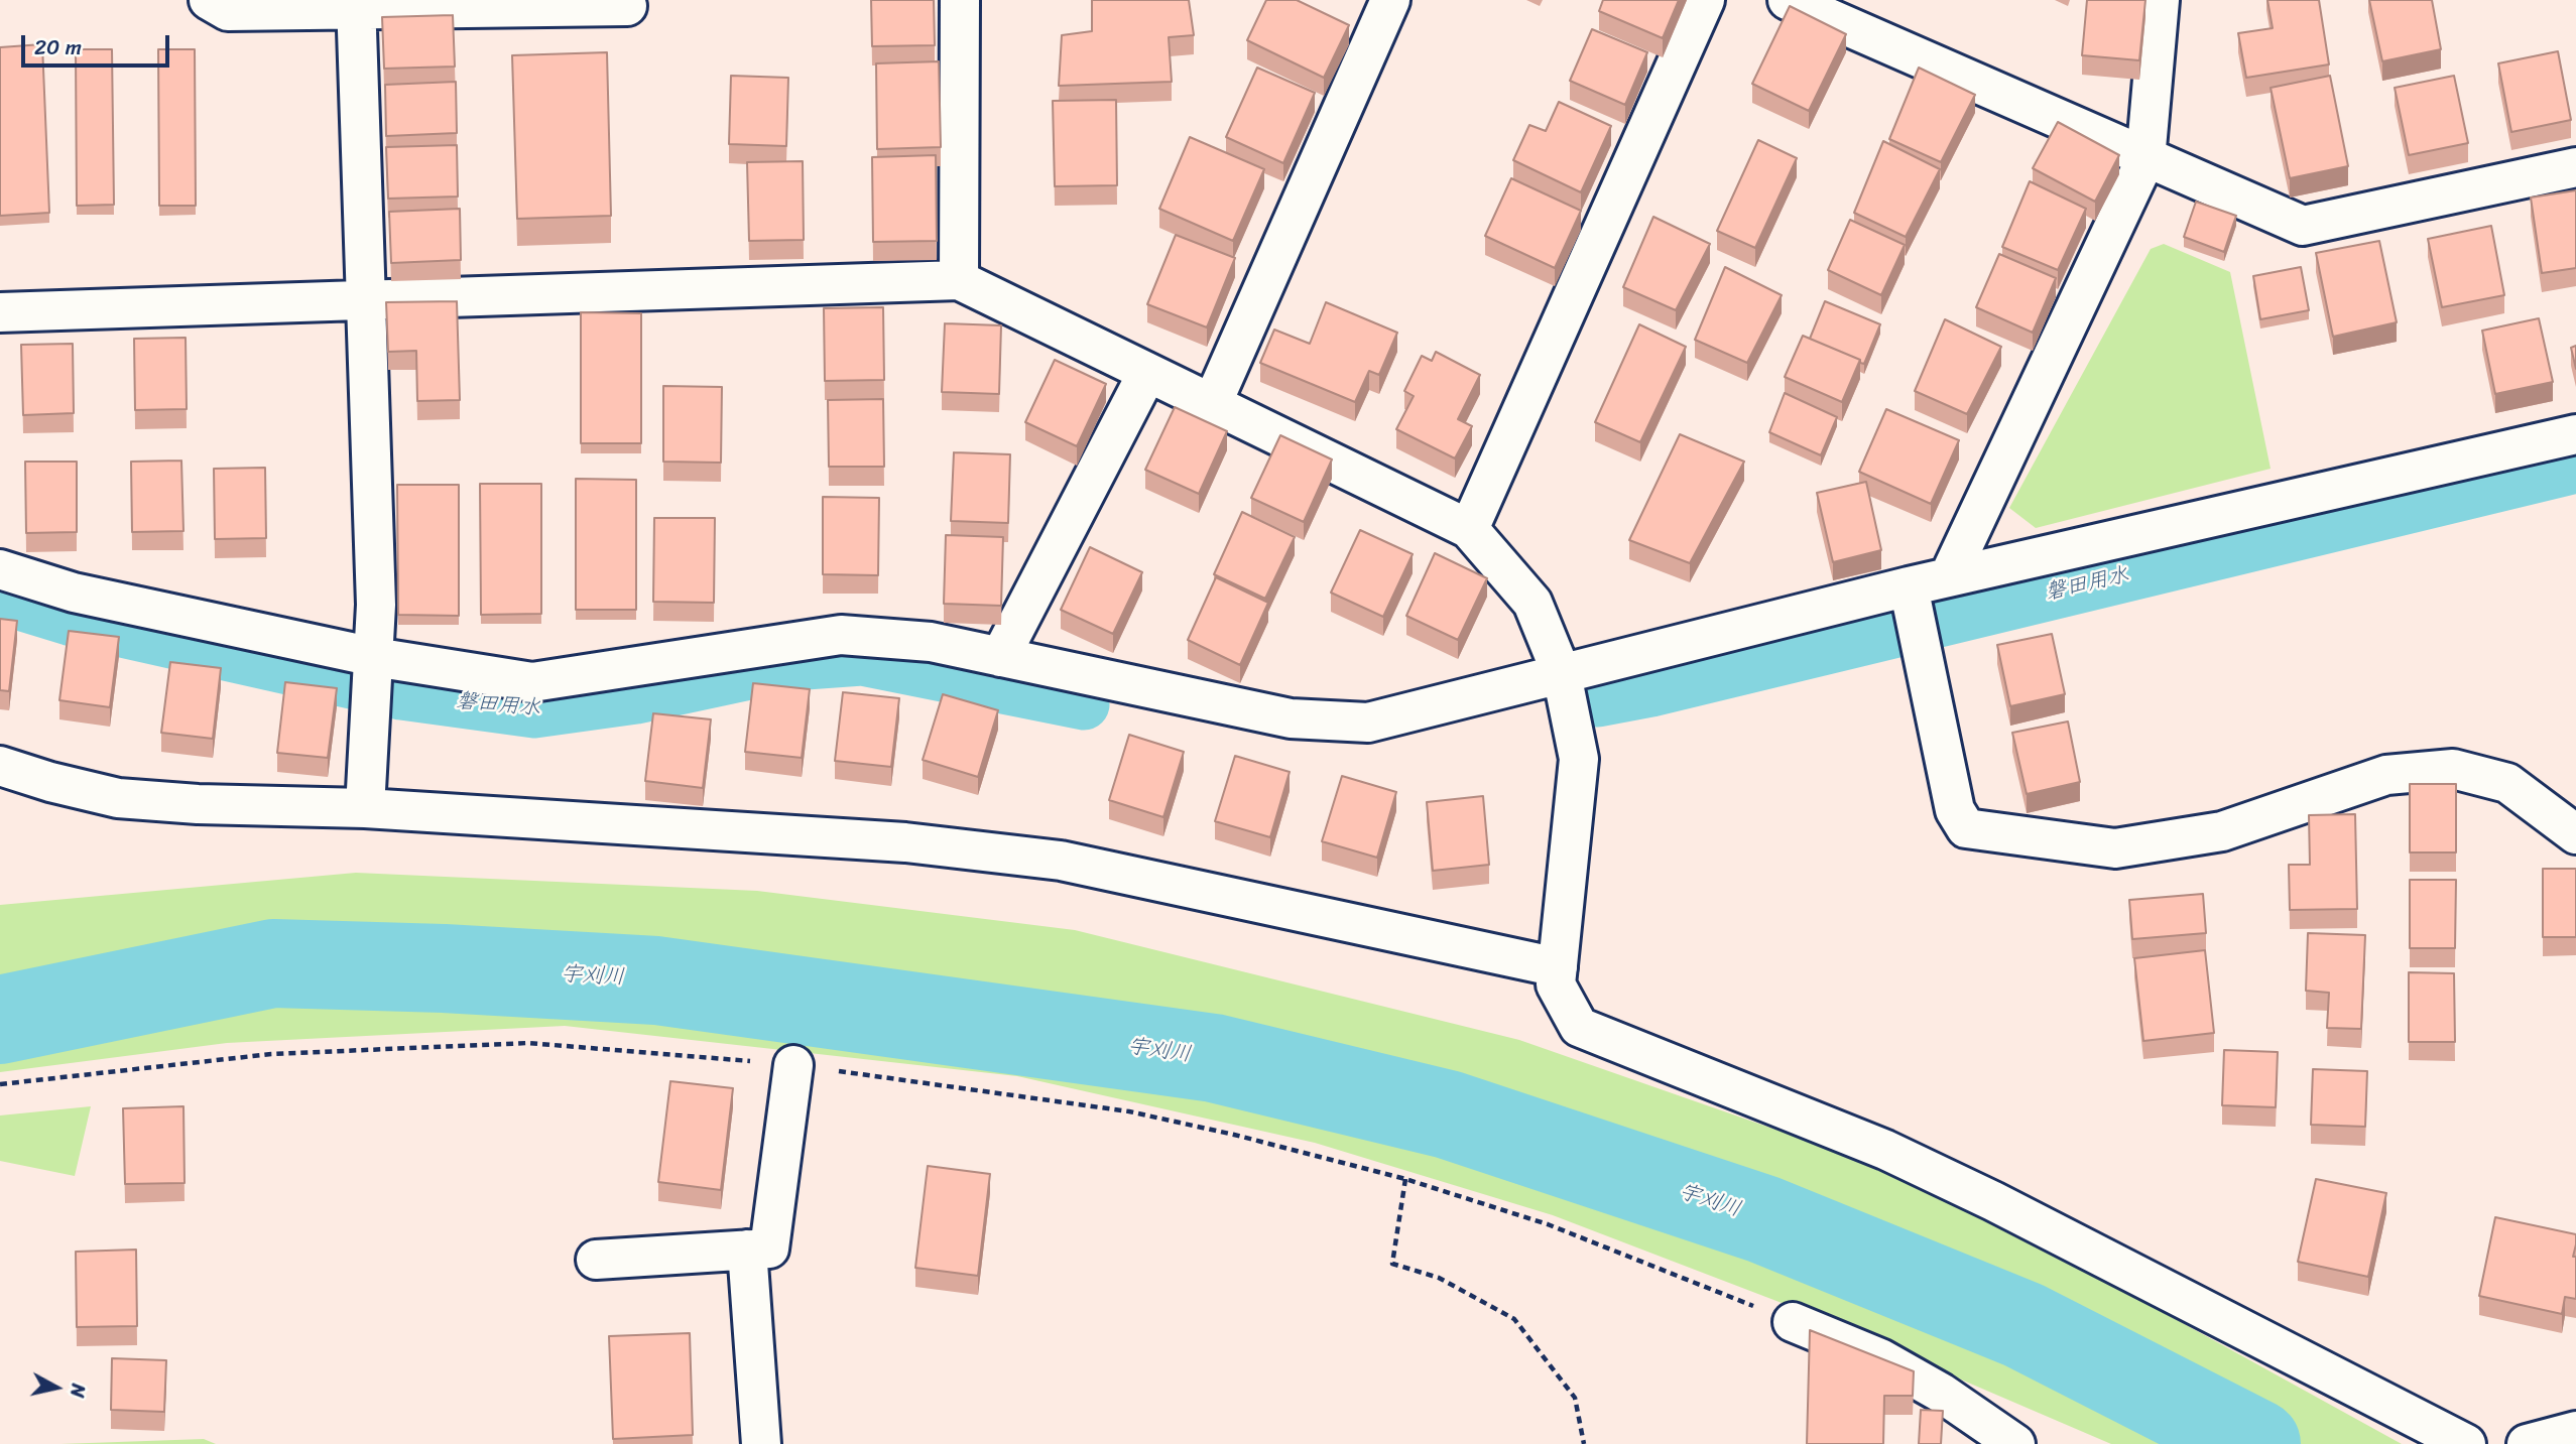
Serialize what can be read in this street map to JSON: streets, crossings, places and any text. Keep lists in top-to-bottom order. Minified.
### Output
{"water":["磐田用水","宇刈川"],"scale_bar":"20 m","north":"right"}
